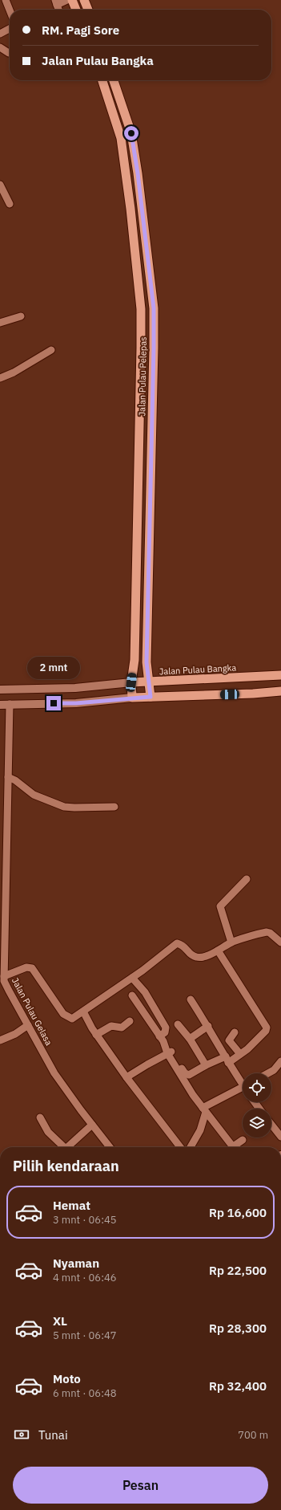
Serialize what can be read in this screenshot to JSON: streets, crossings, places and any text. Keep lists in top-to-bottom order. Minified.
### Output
{"streets":{"highway":["Jalan Pulau Pelepas","Jalan Pulau Bangka"],"street":["Jalan Pulau Gelasa"]},"crossings":[["Jalan Pulau Pelepas","Jalan Pulau Bangka"]],"page":{"banner":["RM. Pagi Sore","Jalan Pulau Bangka"],"bubble":"2 mnt","heading":"Pilih kendaraan","list":[{"name":"Hemat","note":"3 mnt · 06:45","value":"Rp 16,600"},{"name":"Nyaman","note":"4 mnt · 06:46","value":"Rp 22,500"},{"name":"XL","note":"5 mnt · 06:47","value":"Rp 28,300"},{"name":"Moto","note":"6 mnt · 06:48","value":"Rp 32,400"}],"pay":["Tunai","700 m"],"buttons":"Pesan"}}
